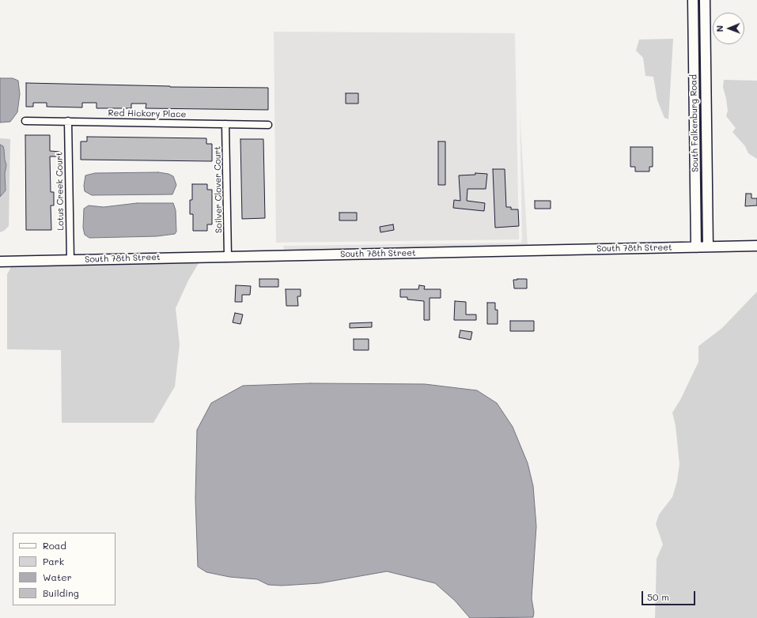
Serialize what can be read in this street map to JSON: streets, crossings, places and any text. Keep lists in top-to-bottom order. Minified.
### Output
{"streets":{"street":["Red Hickory Place","South Falkenburg Road","Soilver Clover Court","Lotus Creek Court","South 78th Street"]},"crossings":[["Red Hickory Place","Soilver Clover Court"],["Red Hickory Place","Lotus Creek Court"],["South Falkenburg Road","South 78th Street"],["Soilver Clover Court","South 78th Street"],["Lotus Creek Court","South 78th Street"]],"legend":["Road","Park","Water","Building"],"scale_bar":"50 m","north":"left"}
